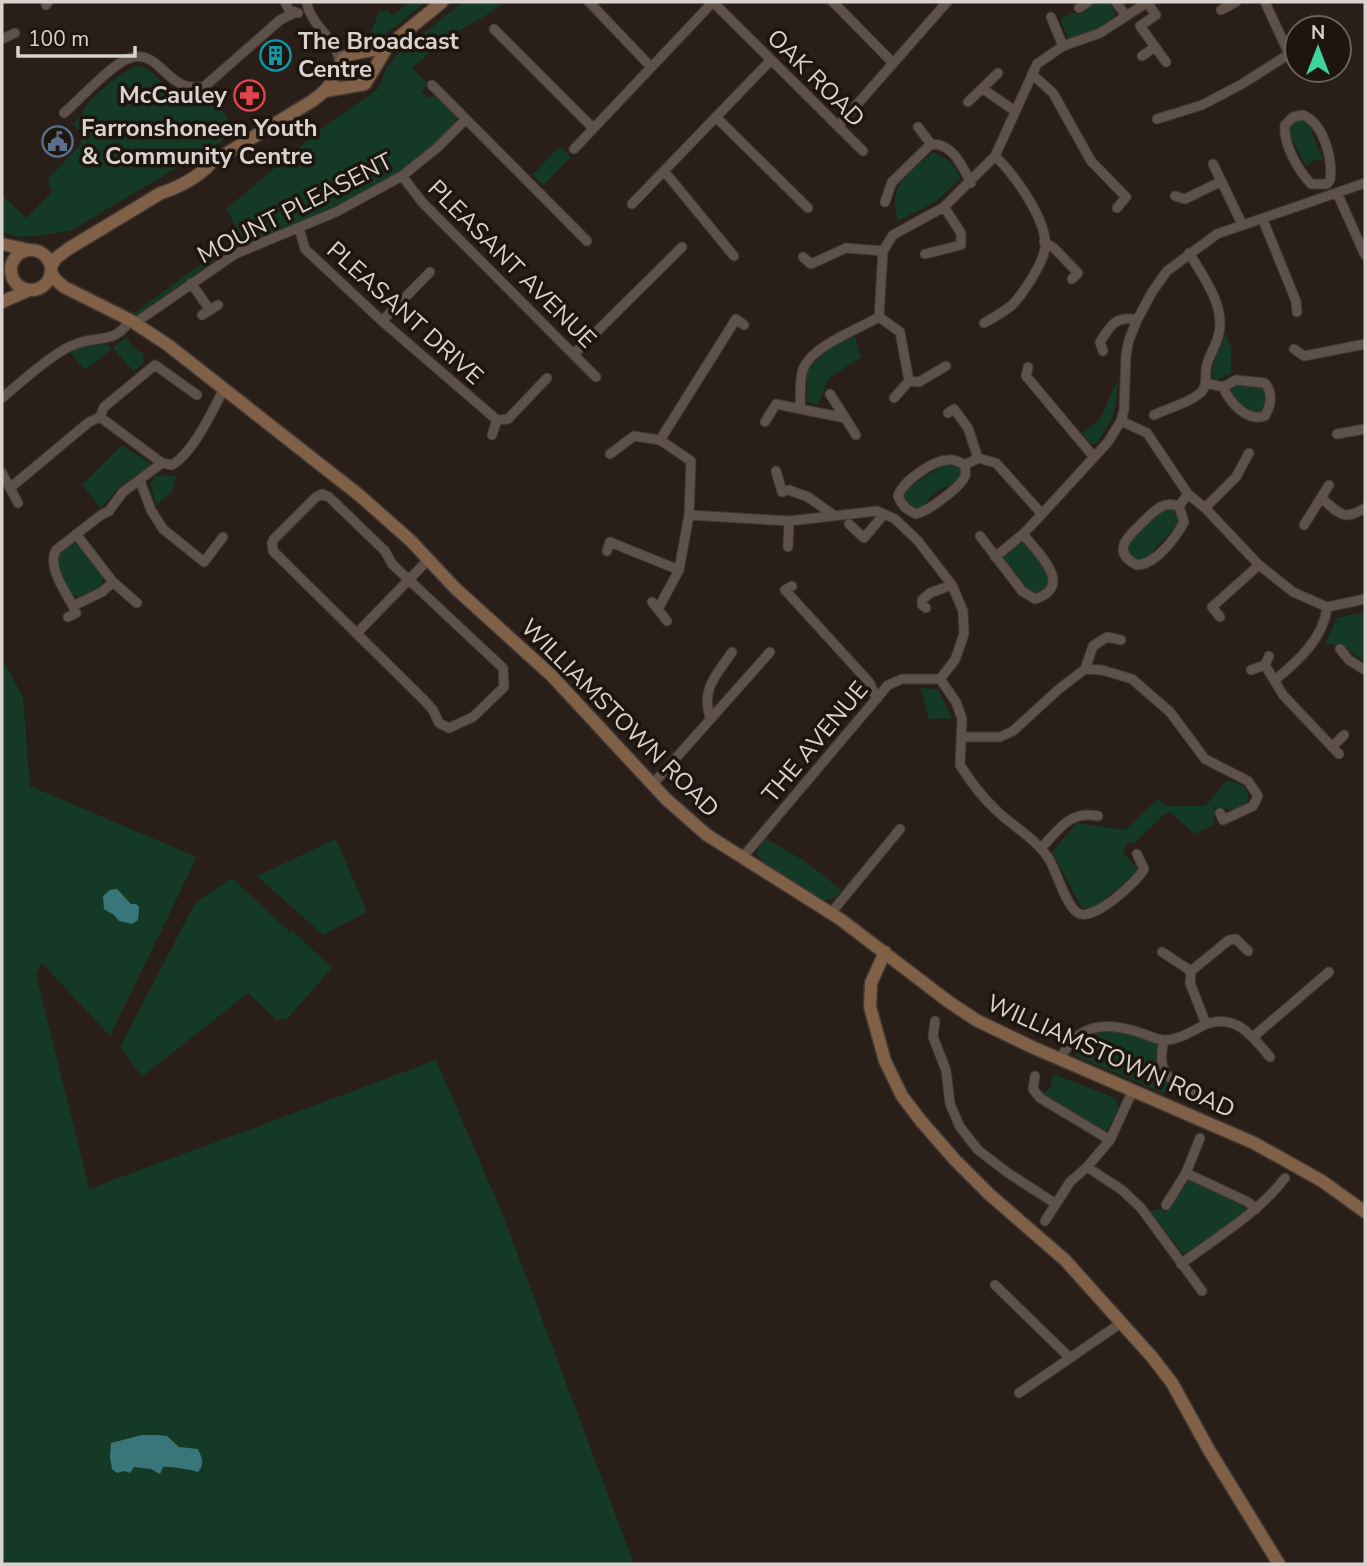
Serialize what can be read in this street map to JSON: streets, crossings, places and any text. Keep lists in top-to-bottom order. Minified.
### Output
{"streets":{"street":["OAK ROAD","MOUNT PLEASENT","PLEASANT AVENUE","PLEASANT DRIVE","WILLIAMSTOWN ROAD","THE AVENUE"]},"crossings":[["MOUNT PLEASENT","PLEASANT AVENUE"],["MOUNT PLEASENT","PLEASANT DRIVE"],["MOUNT PLEASENT","WILLIAMSTOWN ROAD"],["WILLIAMSTOWN ROAD","THE AVENUE"]],"places":{"building":["The Broadcast Centre"],"pharmacy":["McCauley"],"public building":["Farronshoneen Youth & Community Centre"]},"scale_bar":"100 m","north":"top"}
